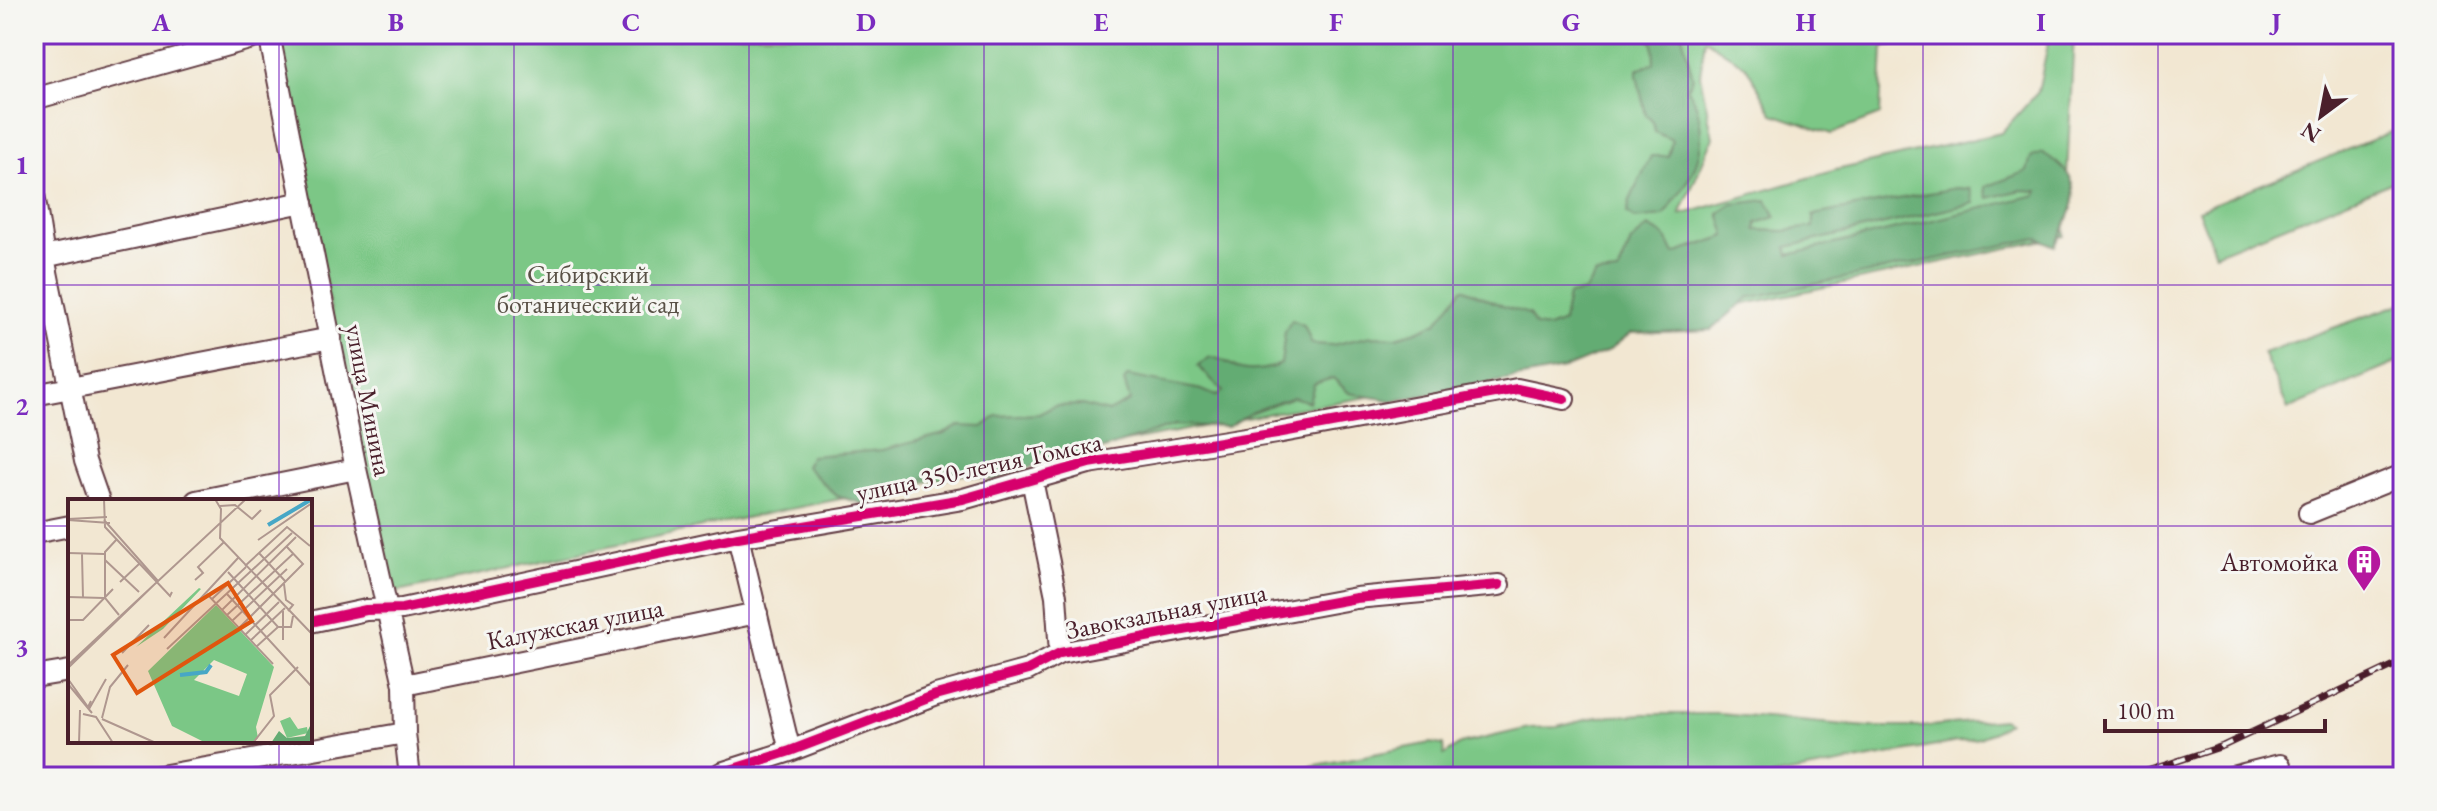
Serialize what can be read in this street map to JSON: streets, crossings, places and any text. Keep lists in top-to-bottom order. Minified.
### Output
{"streets":{"street":["улица Минина","улица 350-летия Томска","Завокзальная улица","Калужская улица"]},"crossings":[["улица Минина","улица 350-летия Томска"],["улица Минина","Калужская улица"]],"parks":["Сибирский ботанический сад"],"places":{"building":["Автомойка"]},"scale_bar":"100 m","north":"bottom left","grid":{"columns":["A","B","C","D","E","F","G","H","I","J"],"rows":["1","2","3"]}}
